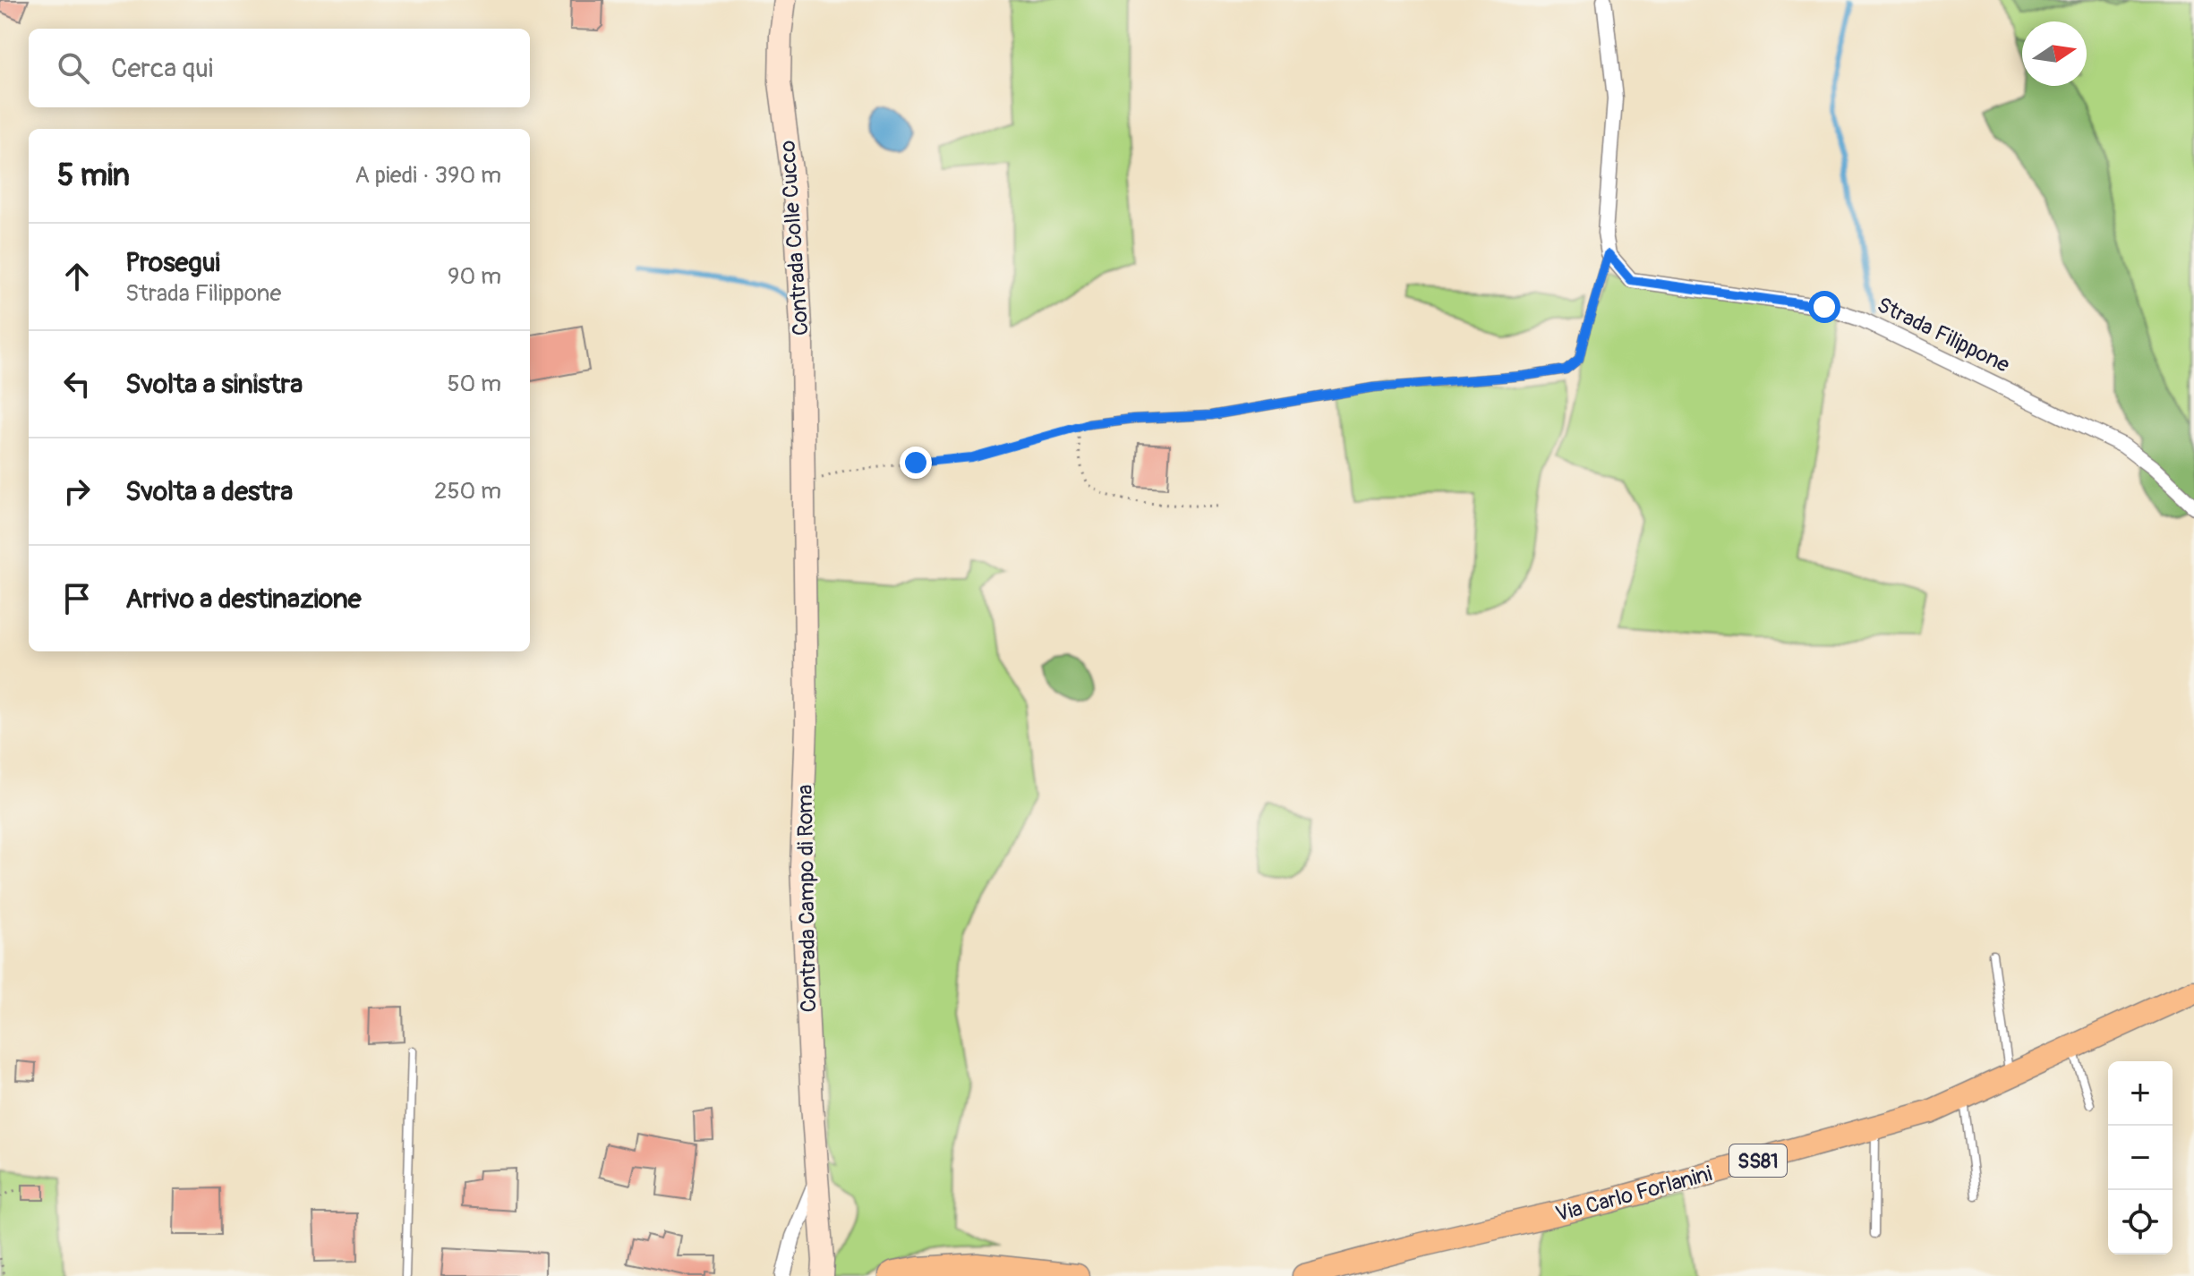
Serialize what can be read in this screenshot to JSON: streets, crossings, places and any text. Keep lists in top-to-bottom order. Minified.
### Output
{"streets":{"main road":["SS81","Via Carlo Forlanini"],"street":["Contrada Colle Cucco","Strada Filippone","Contrada Campo di Roma"]},"crossings":[["Contrada Colle Cucco","Contrada Campo di Roma"]],"north":"right","page":{"search":"Cerca qui","heading":["5 min","A piedi · 390 m"],"list":[["Prosegui","Strada Filippone","90 m"],["Svolta a sinistra","50 m"],["Svolta a destra","250 m"],"Arrivo a destinazione"],"map_buttons":["+","−"]}}
